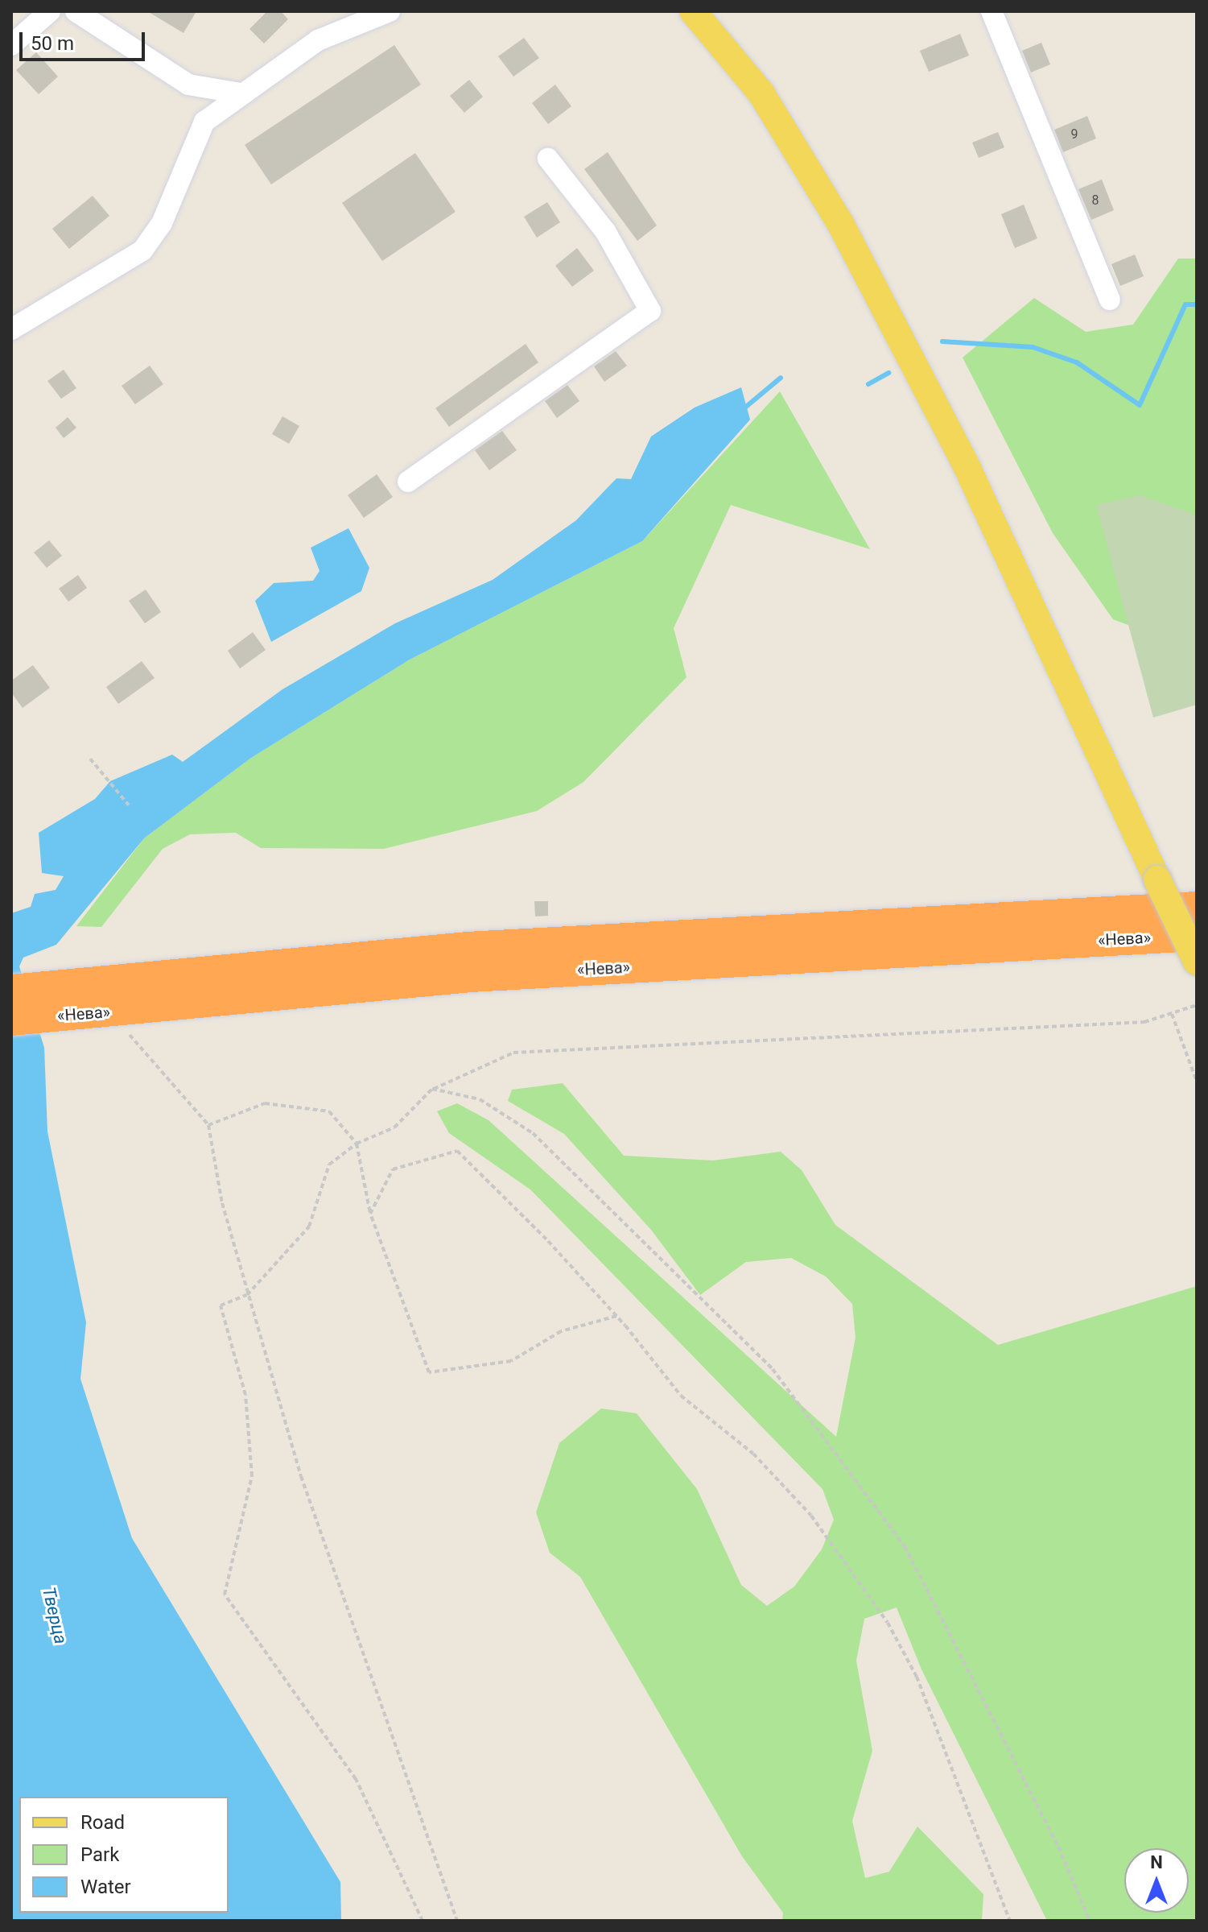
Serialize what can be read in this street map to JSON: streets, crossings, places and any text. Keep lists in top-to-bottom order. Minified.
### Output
{"streets":{"highway":["«Нева»"]},"water":["Тверца"],"house_numbers":["9","8"],"legend":["Road","Park","Water"],"scale_bar":"50 m","north":"top"}
